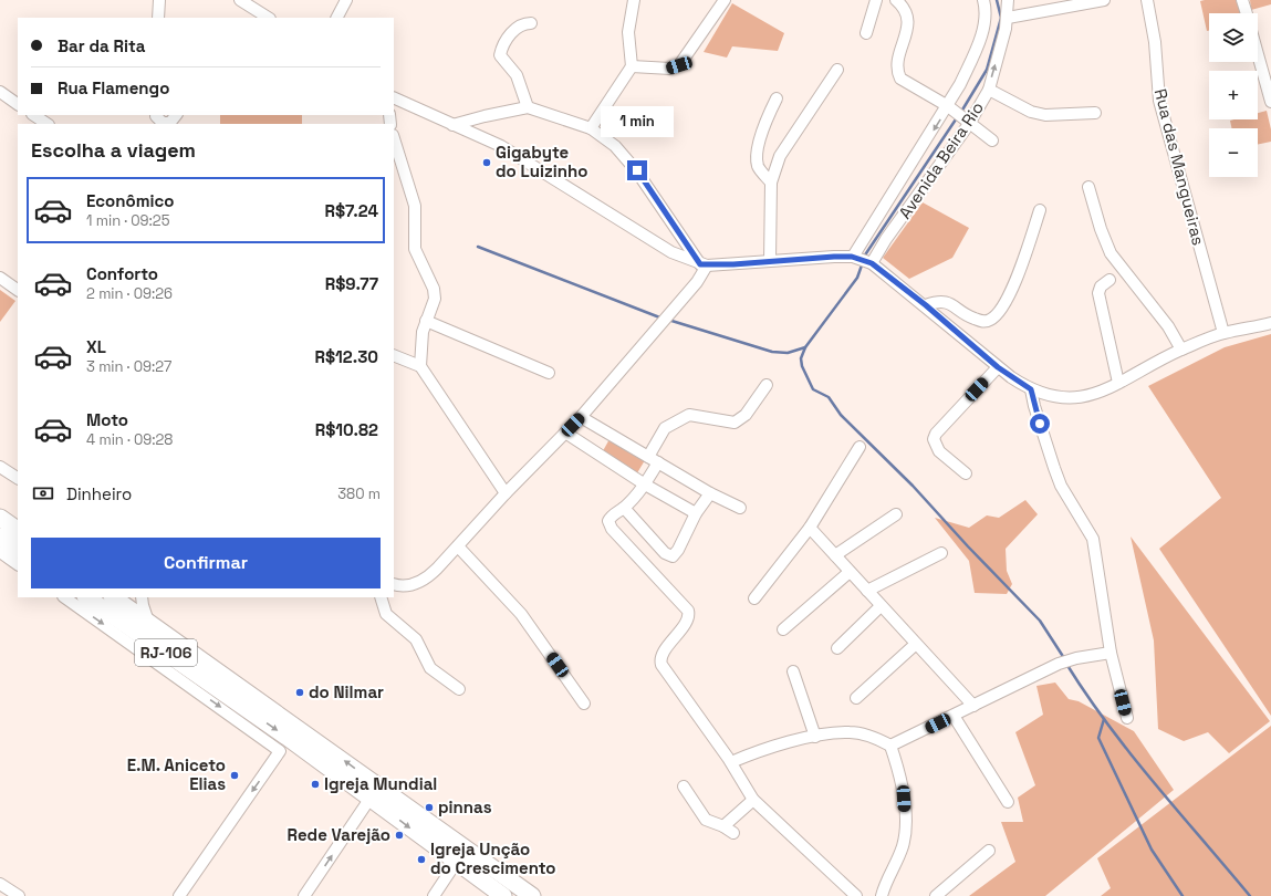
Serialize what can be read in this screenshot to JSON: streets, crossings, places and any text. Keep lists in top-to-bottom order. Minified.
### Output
{"streets":{"highway":["RJ-106"],"street":["Avenida Beira Rio","Rua das Mangueiras"]},"places":["Gigabyte do Luizinho","do Nilmar","E.M. Aniceto Elias","Igreja Mundial","pinnas","Rede Varejão","Igreja Unção do Crescimento"],"page":{"map_buttons":["+","−"],"banner":["Bar da Rita","Rua Flamengo"],"bubble":"1 min","heading":"Escolha a viagem","list":[{"name":"Econômico","note":"1 min · 09:25","value":"R$7.24"},{"name":"Conforto","note":"2 min · 09:26","value":"R$9.77"},{"name":"XL","note":"3 min · 09:27","value":"R$12.30"},{"name":"Moto","note":"4 min · 09:28","value":"R$10.82"}],"pay":["Dinheiro","380 m"],"buttons":"Confirmar"}}
